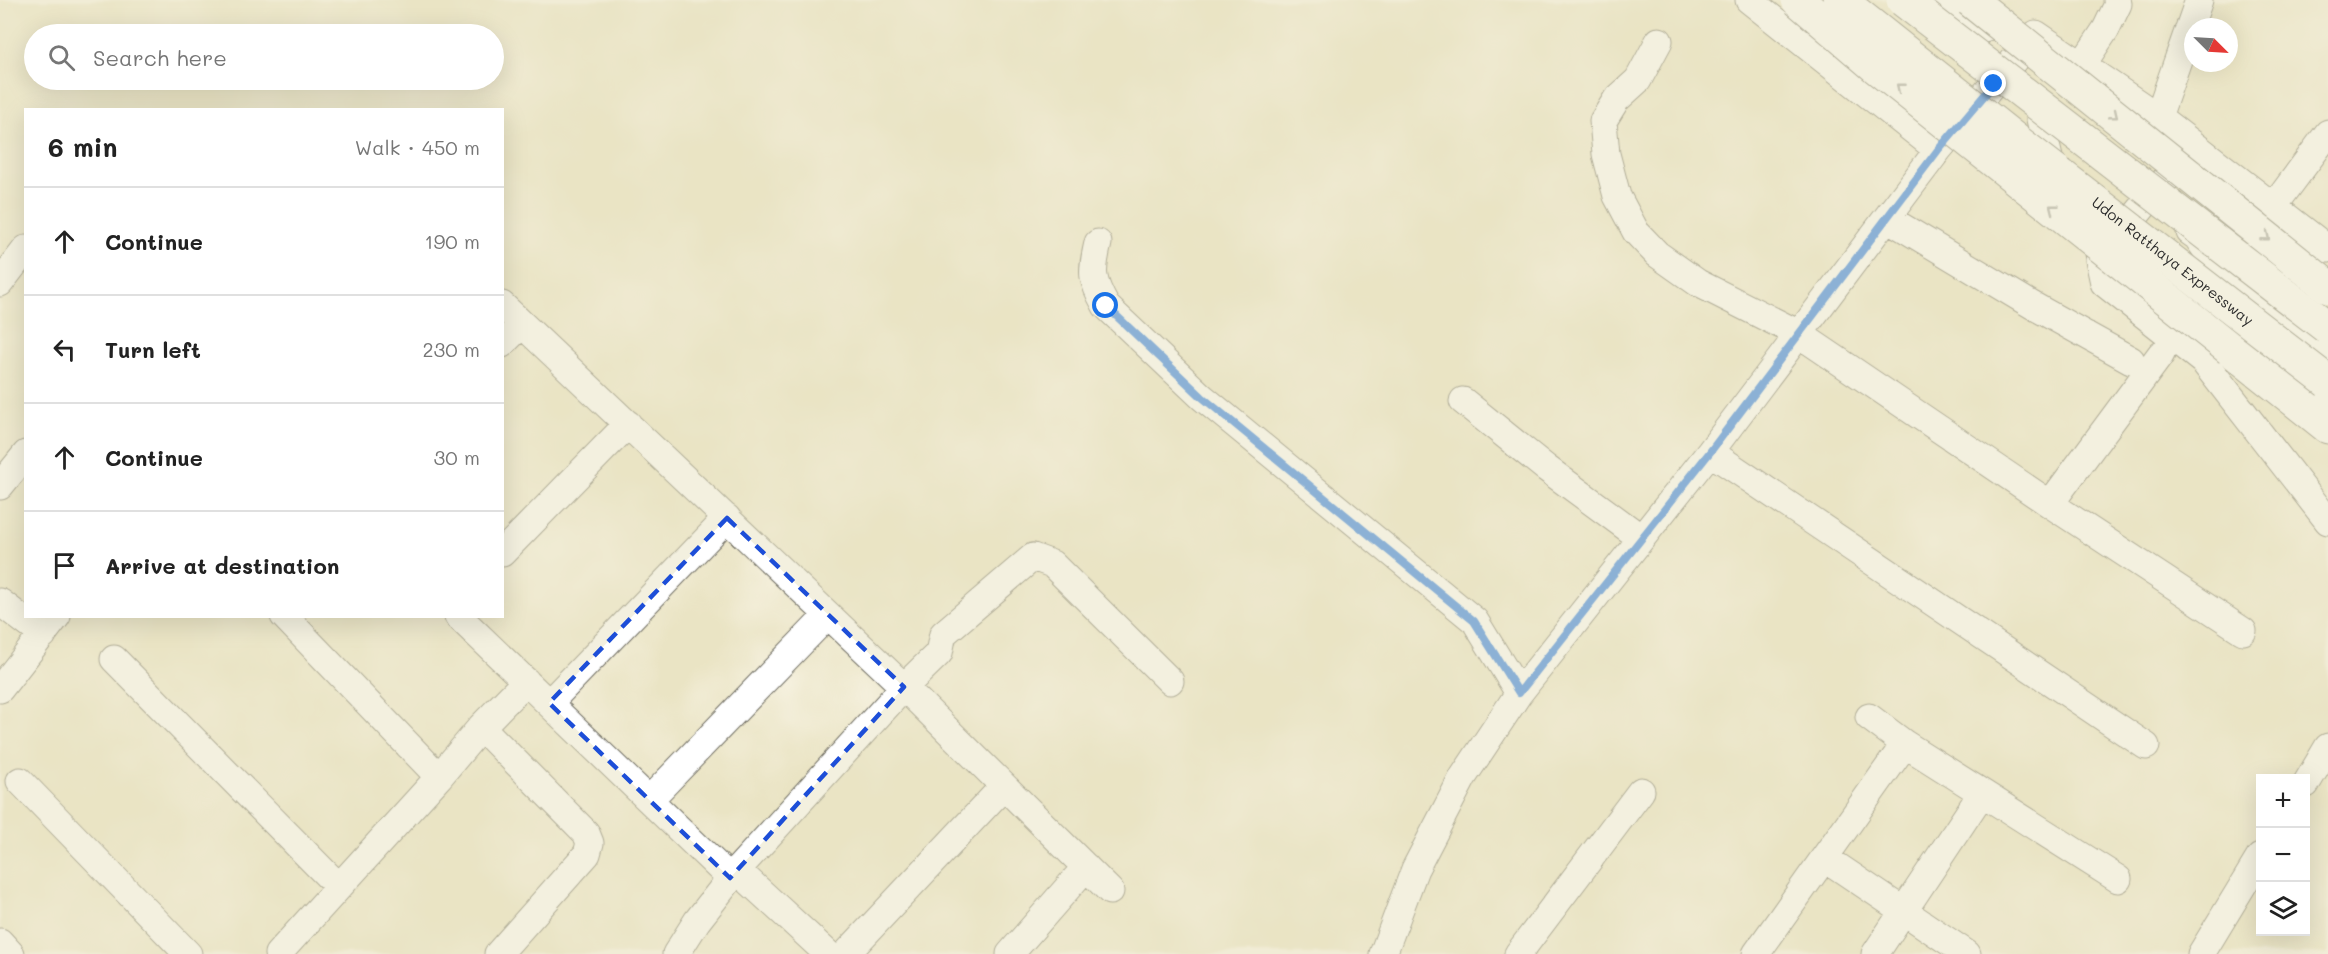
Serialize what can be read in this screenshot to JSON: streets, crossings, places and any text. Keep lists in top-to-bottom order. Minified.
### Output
{"streets":{"highway":["Udon Ratthaya Expressway"]},"north":"bottom right","page":{"search":"Search here","heading":["6 min","Walk · 450 m"],"list":[["Continue","190 m"],["Turn left","230 m"],["Continue","30 m"],"Arrive at destination"],"map_buttons":["+","−"]}}
